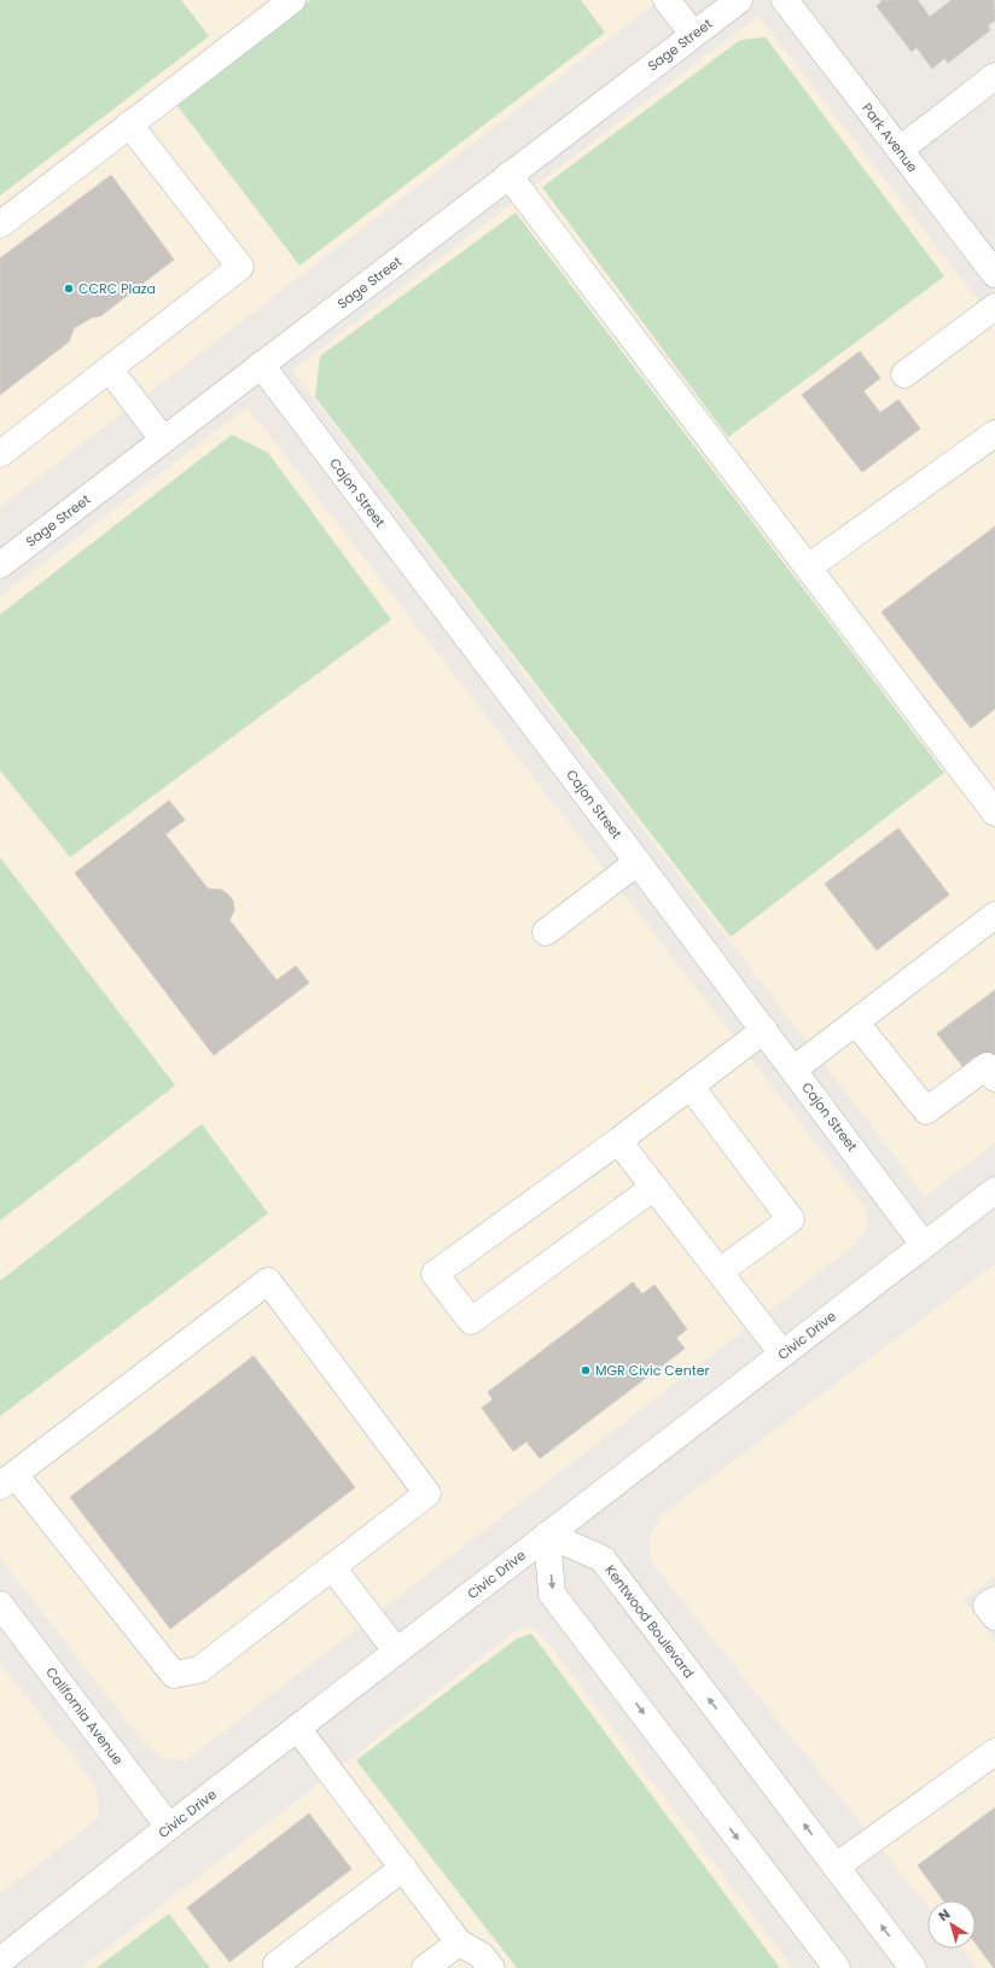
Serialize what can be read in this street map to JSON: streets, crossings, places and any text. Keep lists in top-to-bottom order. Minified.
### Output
{"streets":{"street":["Sage Street","Park Avenue","Cajon Street","Civic Drive","Kentwood Boulevard","California Avenue"]},"crossings":[["Sage Street","Cajon Street"],["Cajon Street","Civic Drive"],["Civic Drive","Kentwood Boulevard"],["Civic Drive","California Avenue"]],"places":["CCRC Plaza","MGR Civic Center"],"north":"top left"}
